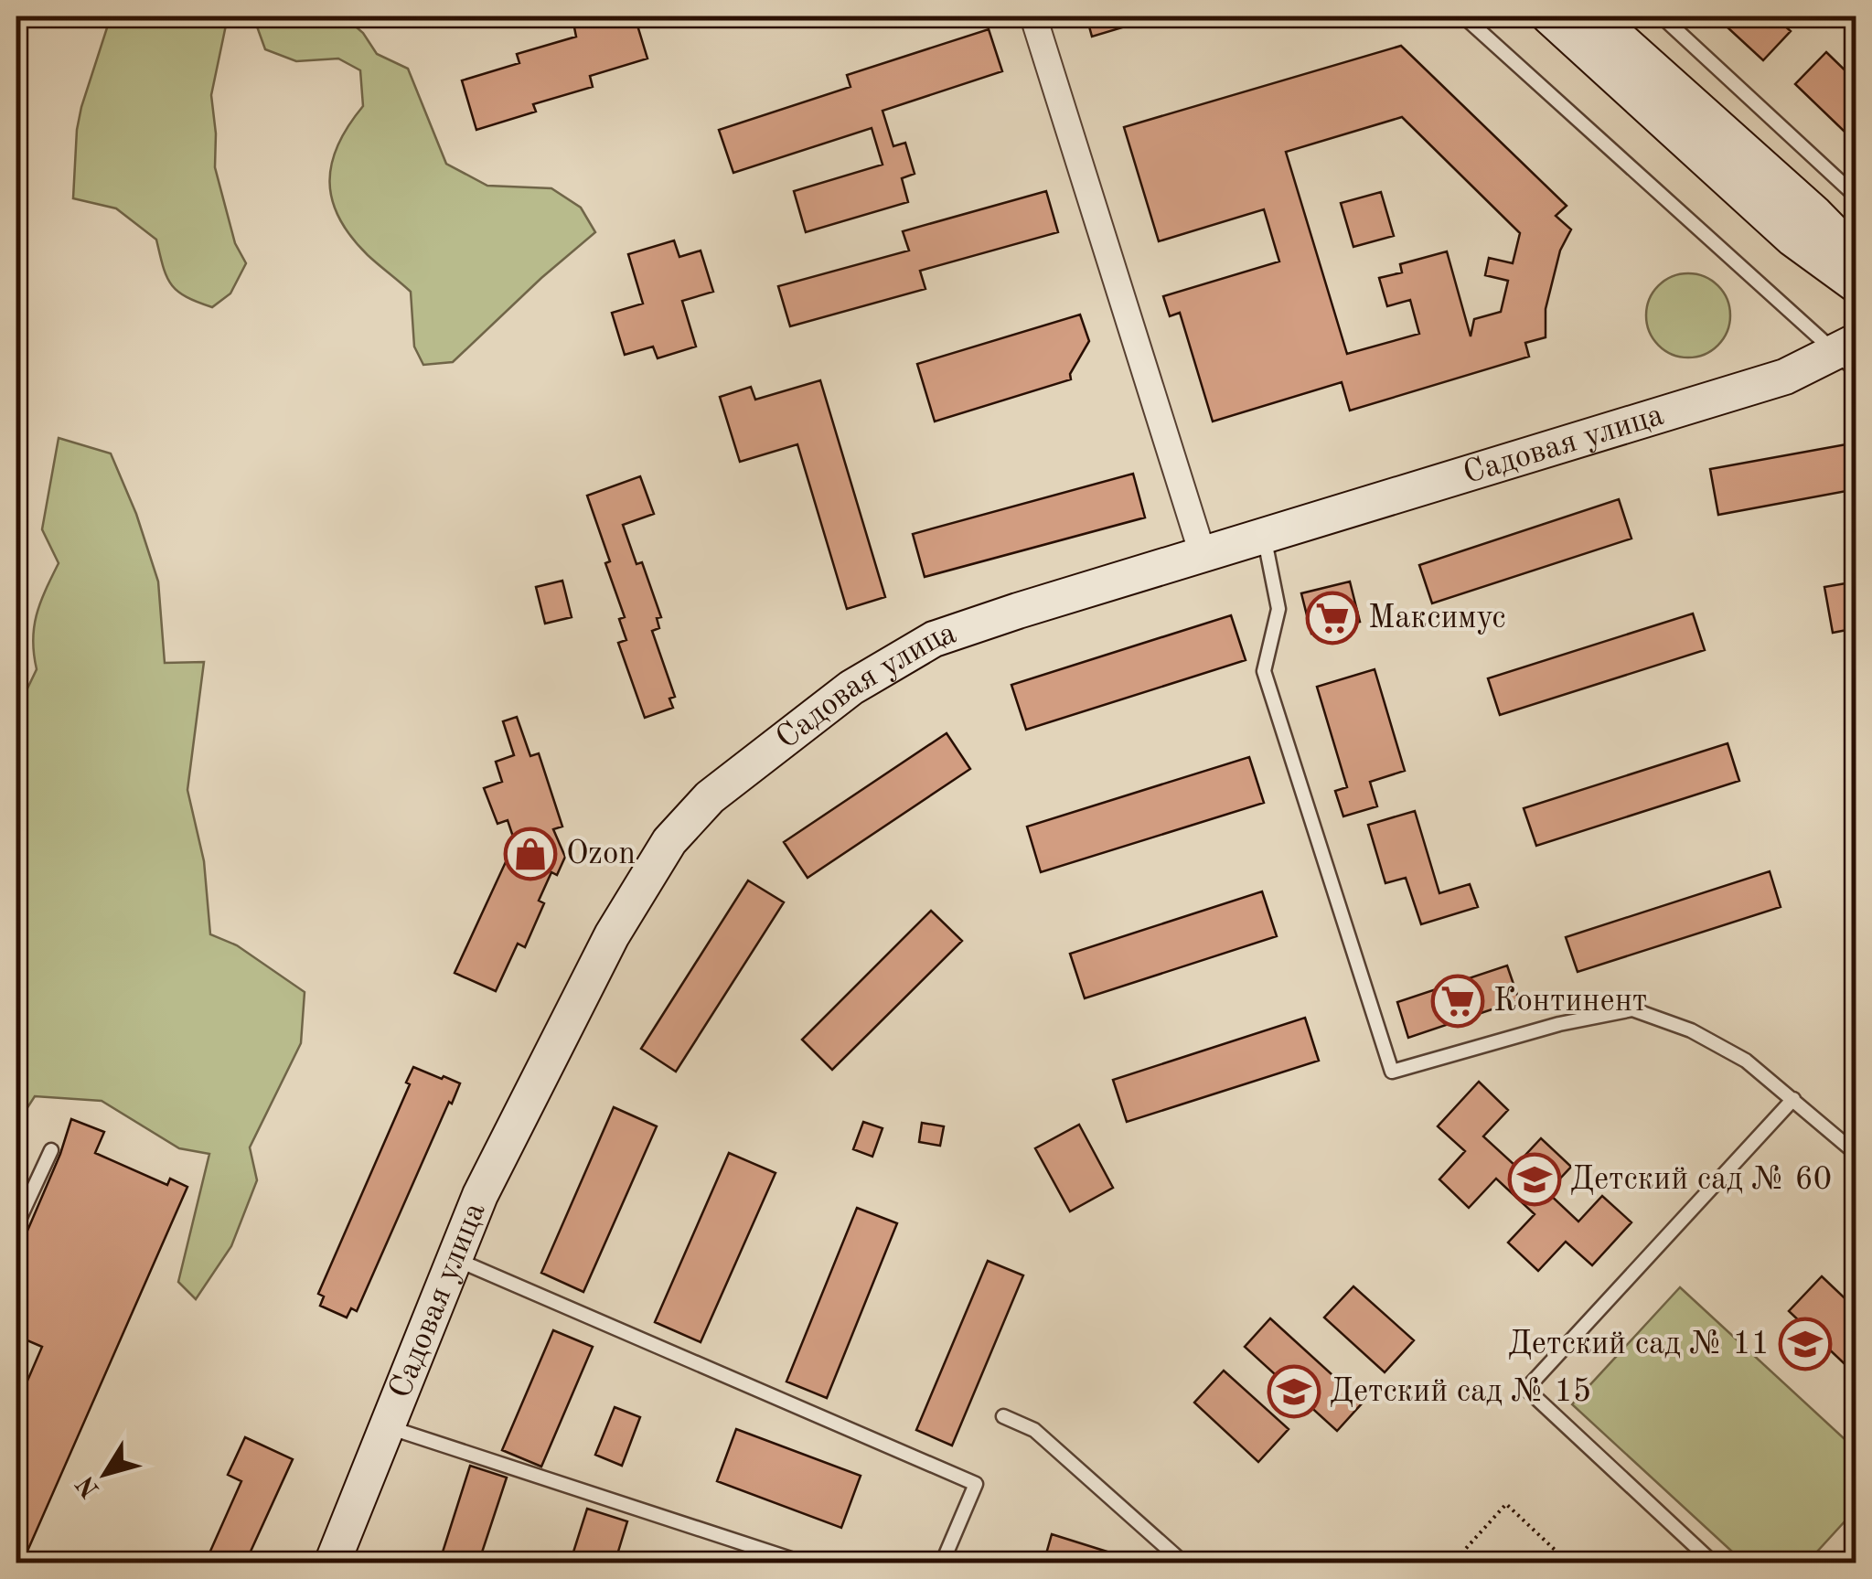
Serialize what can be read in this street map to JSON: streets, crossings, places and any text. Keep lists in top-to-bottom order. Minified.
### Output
{"streets":{"main road":["Садовая улица"]},"places":{"supermarket":["Максимус","Континент"],"shop":["Ozon"],"school or university":["Детский сад № 60","Детский сад № 11","Детский сад № 15"]},"north":"bottom left"}
